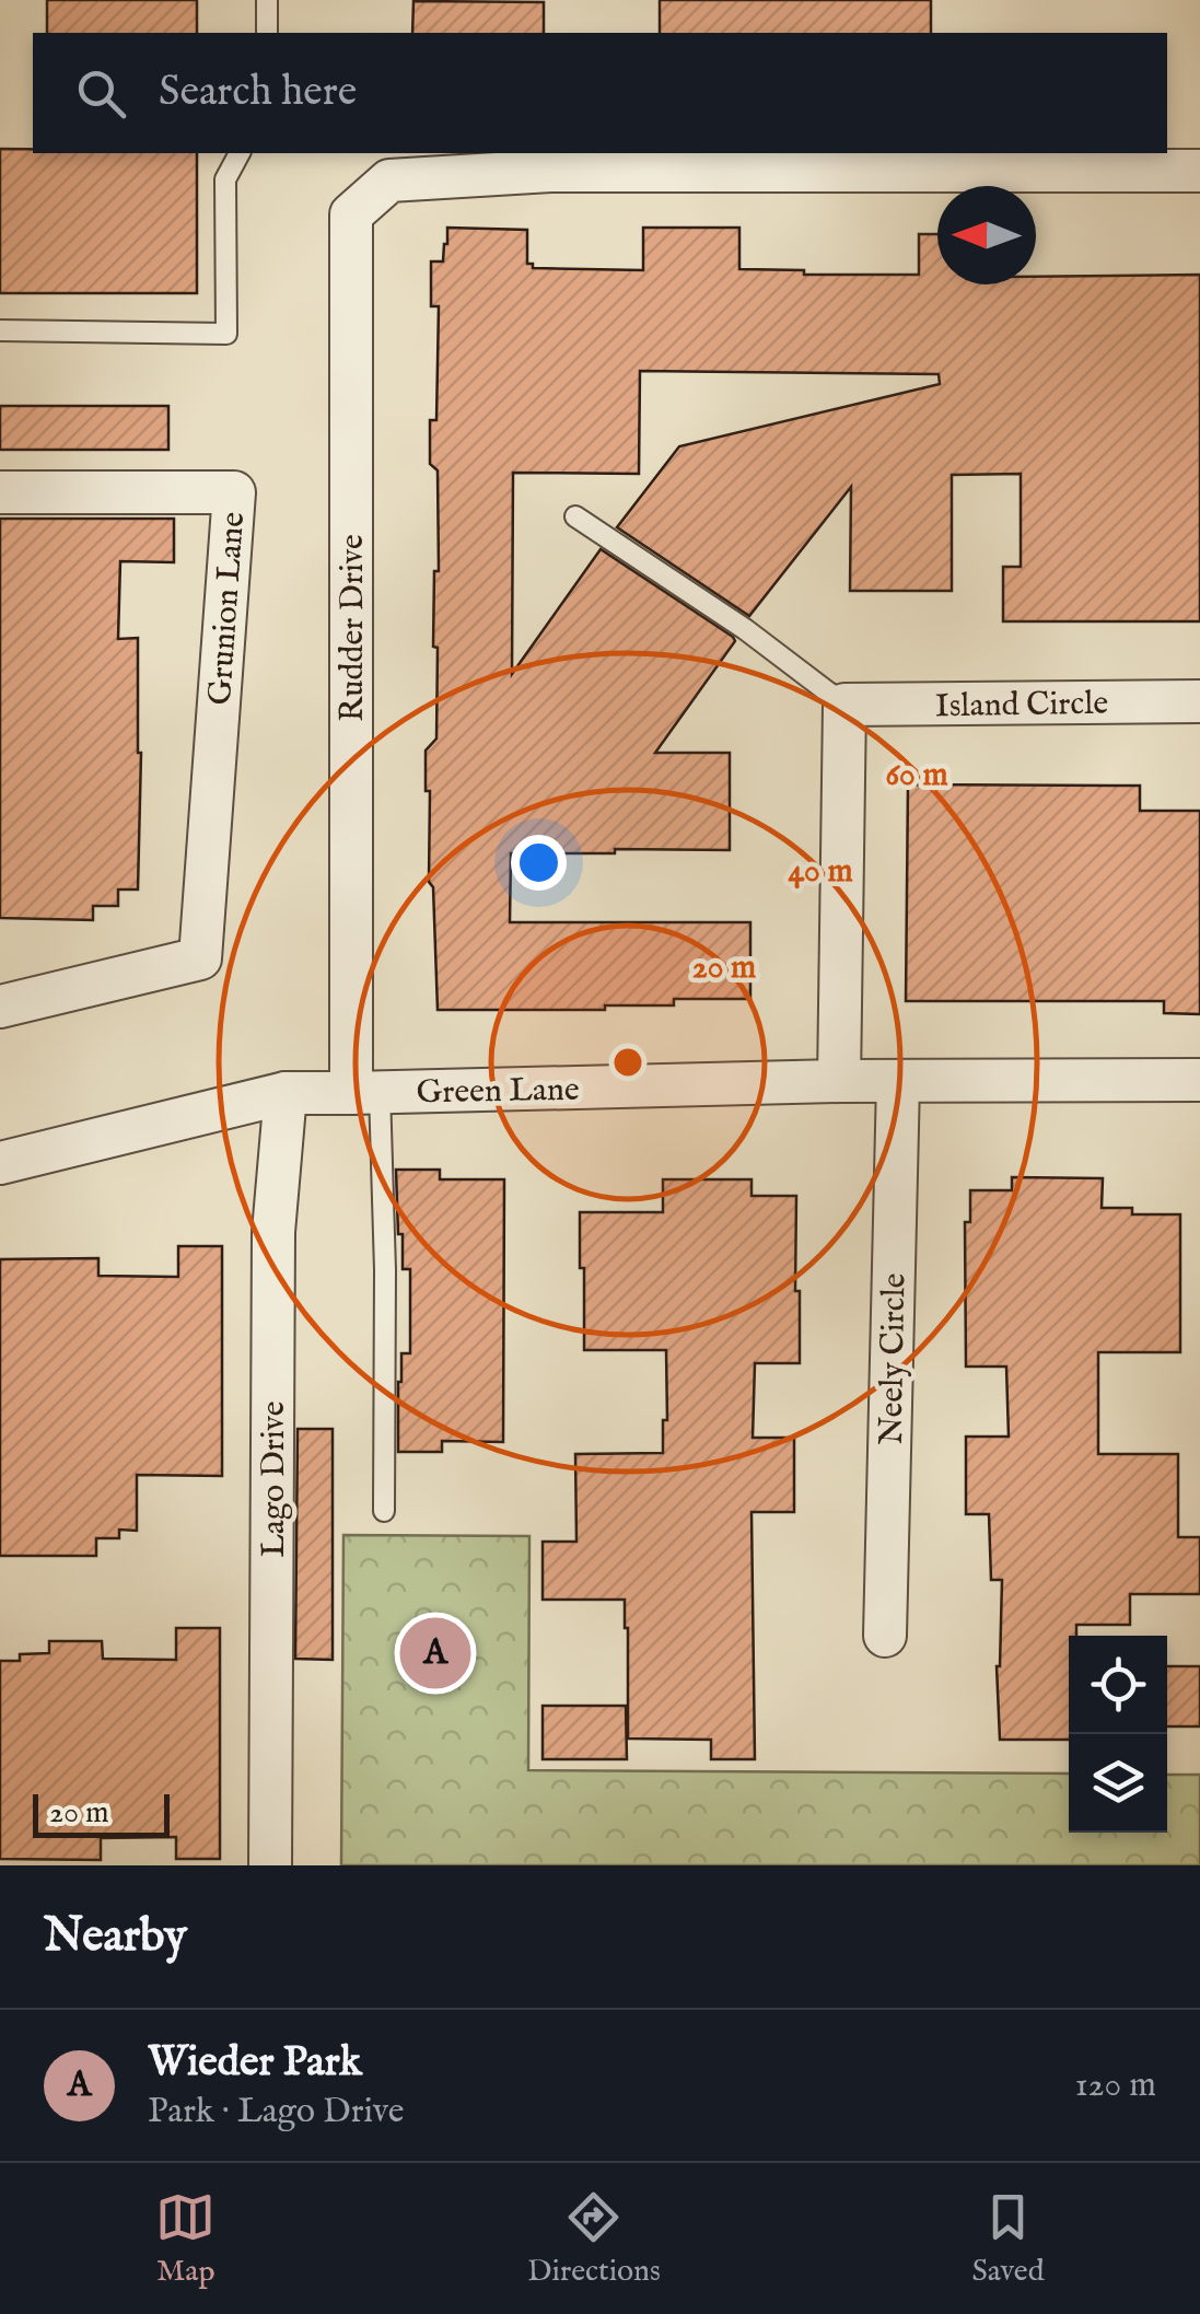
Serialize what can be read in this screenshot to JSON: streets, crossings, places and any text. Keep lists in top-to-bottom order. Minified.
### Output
{"streets":{"street":["Grunion Lane","Rudder Drive","Island Circle","Green Lane","Neely Circle","Lago Drive"]},"crossings":[["Rudder Drive","Green Lane"],["Green Lane","Neely Circle"],["Green Lane","Lago Drive"]],"scale_bar":"20 m","north":"left","page":{"search":"Search here","pins":"A","scale":"20 m","heading":"Nearby","list":[{"mark":"A","name":"Wieder Park","note":"Park · Lago Drive","value":"120 m"}],"nav":["Map","Directions","Saved"]},"rings":["60 m","40 m","20 m"]}
